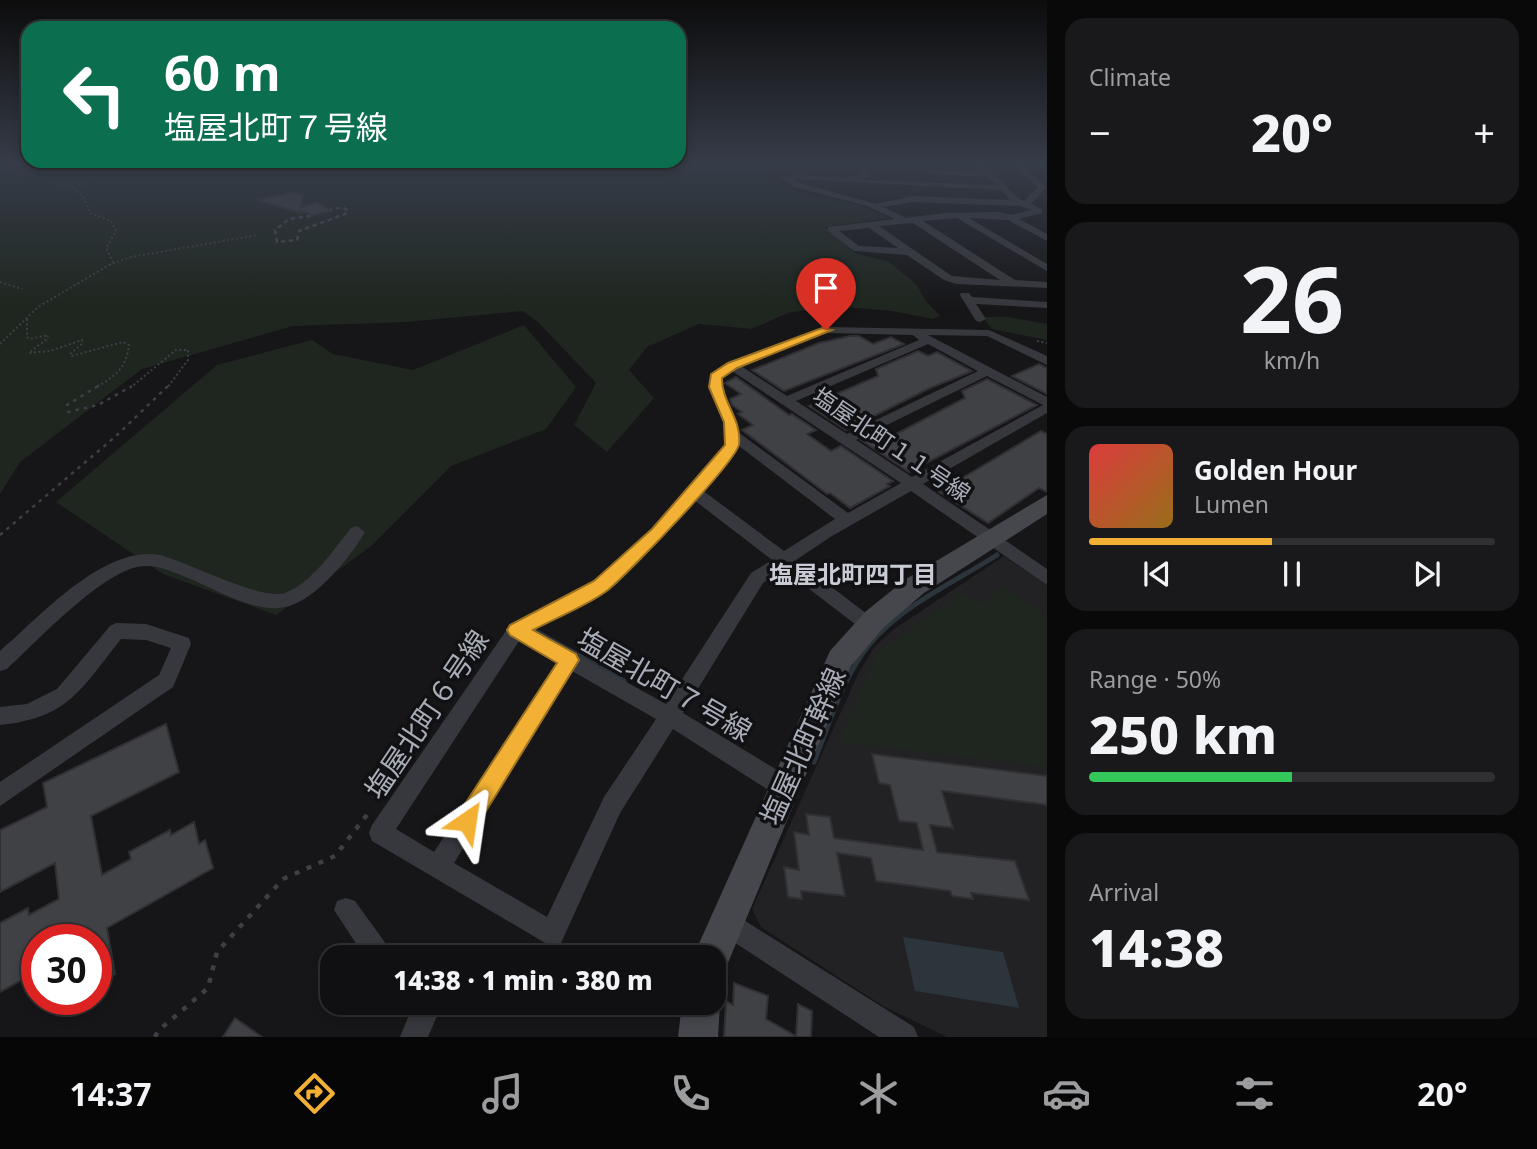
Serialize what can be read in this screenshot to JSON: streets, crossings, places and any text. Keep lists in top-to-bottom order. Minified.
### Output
{"streets":{"street":["塩屋北町１１号線","塩屋北町７号線","塩屋北町６号線","塩屋北町幹線"]},"crossings":[["塩屋北町１１号線","塩屋北町６号線"],["塩屋北町１１号線","塩屋北町幹線"],["塩屋北町７号線","塩屋北町６号線"],["塩屋北町７号線","塩屋北町幹線"]],"districts":["塩屋北町四丁目"],"page":{"tile":["Climate",["26","km/h"],["Range · 50%","250 km"],["Arrival","14:38"]],"turn":["60 m","塩屋北町７号線"],"heat":["−","20°","+"],"song":["Golden Hour","Lumen"],"limit":"30","trip":"14:38 · 1 min · 380 m","tabs":["14:37","20°"]}}
